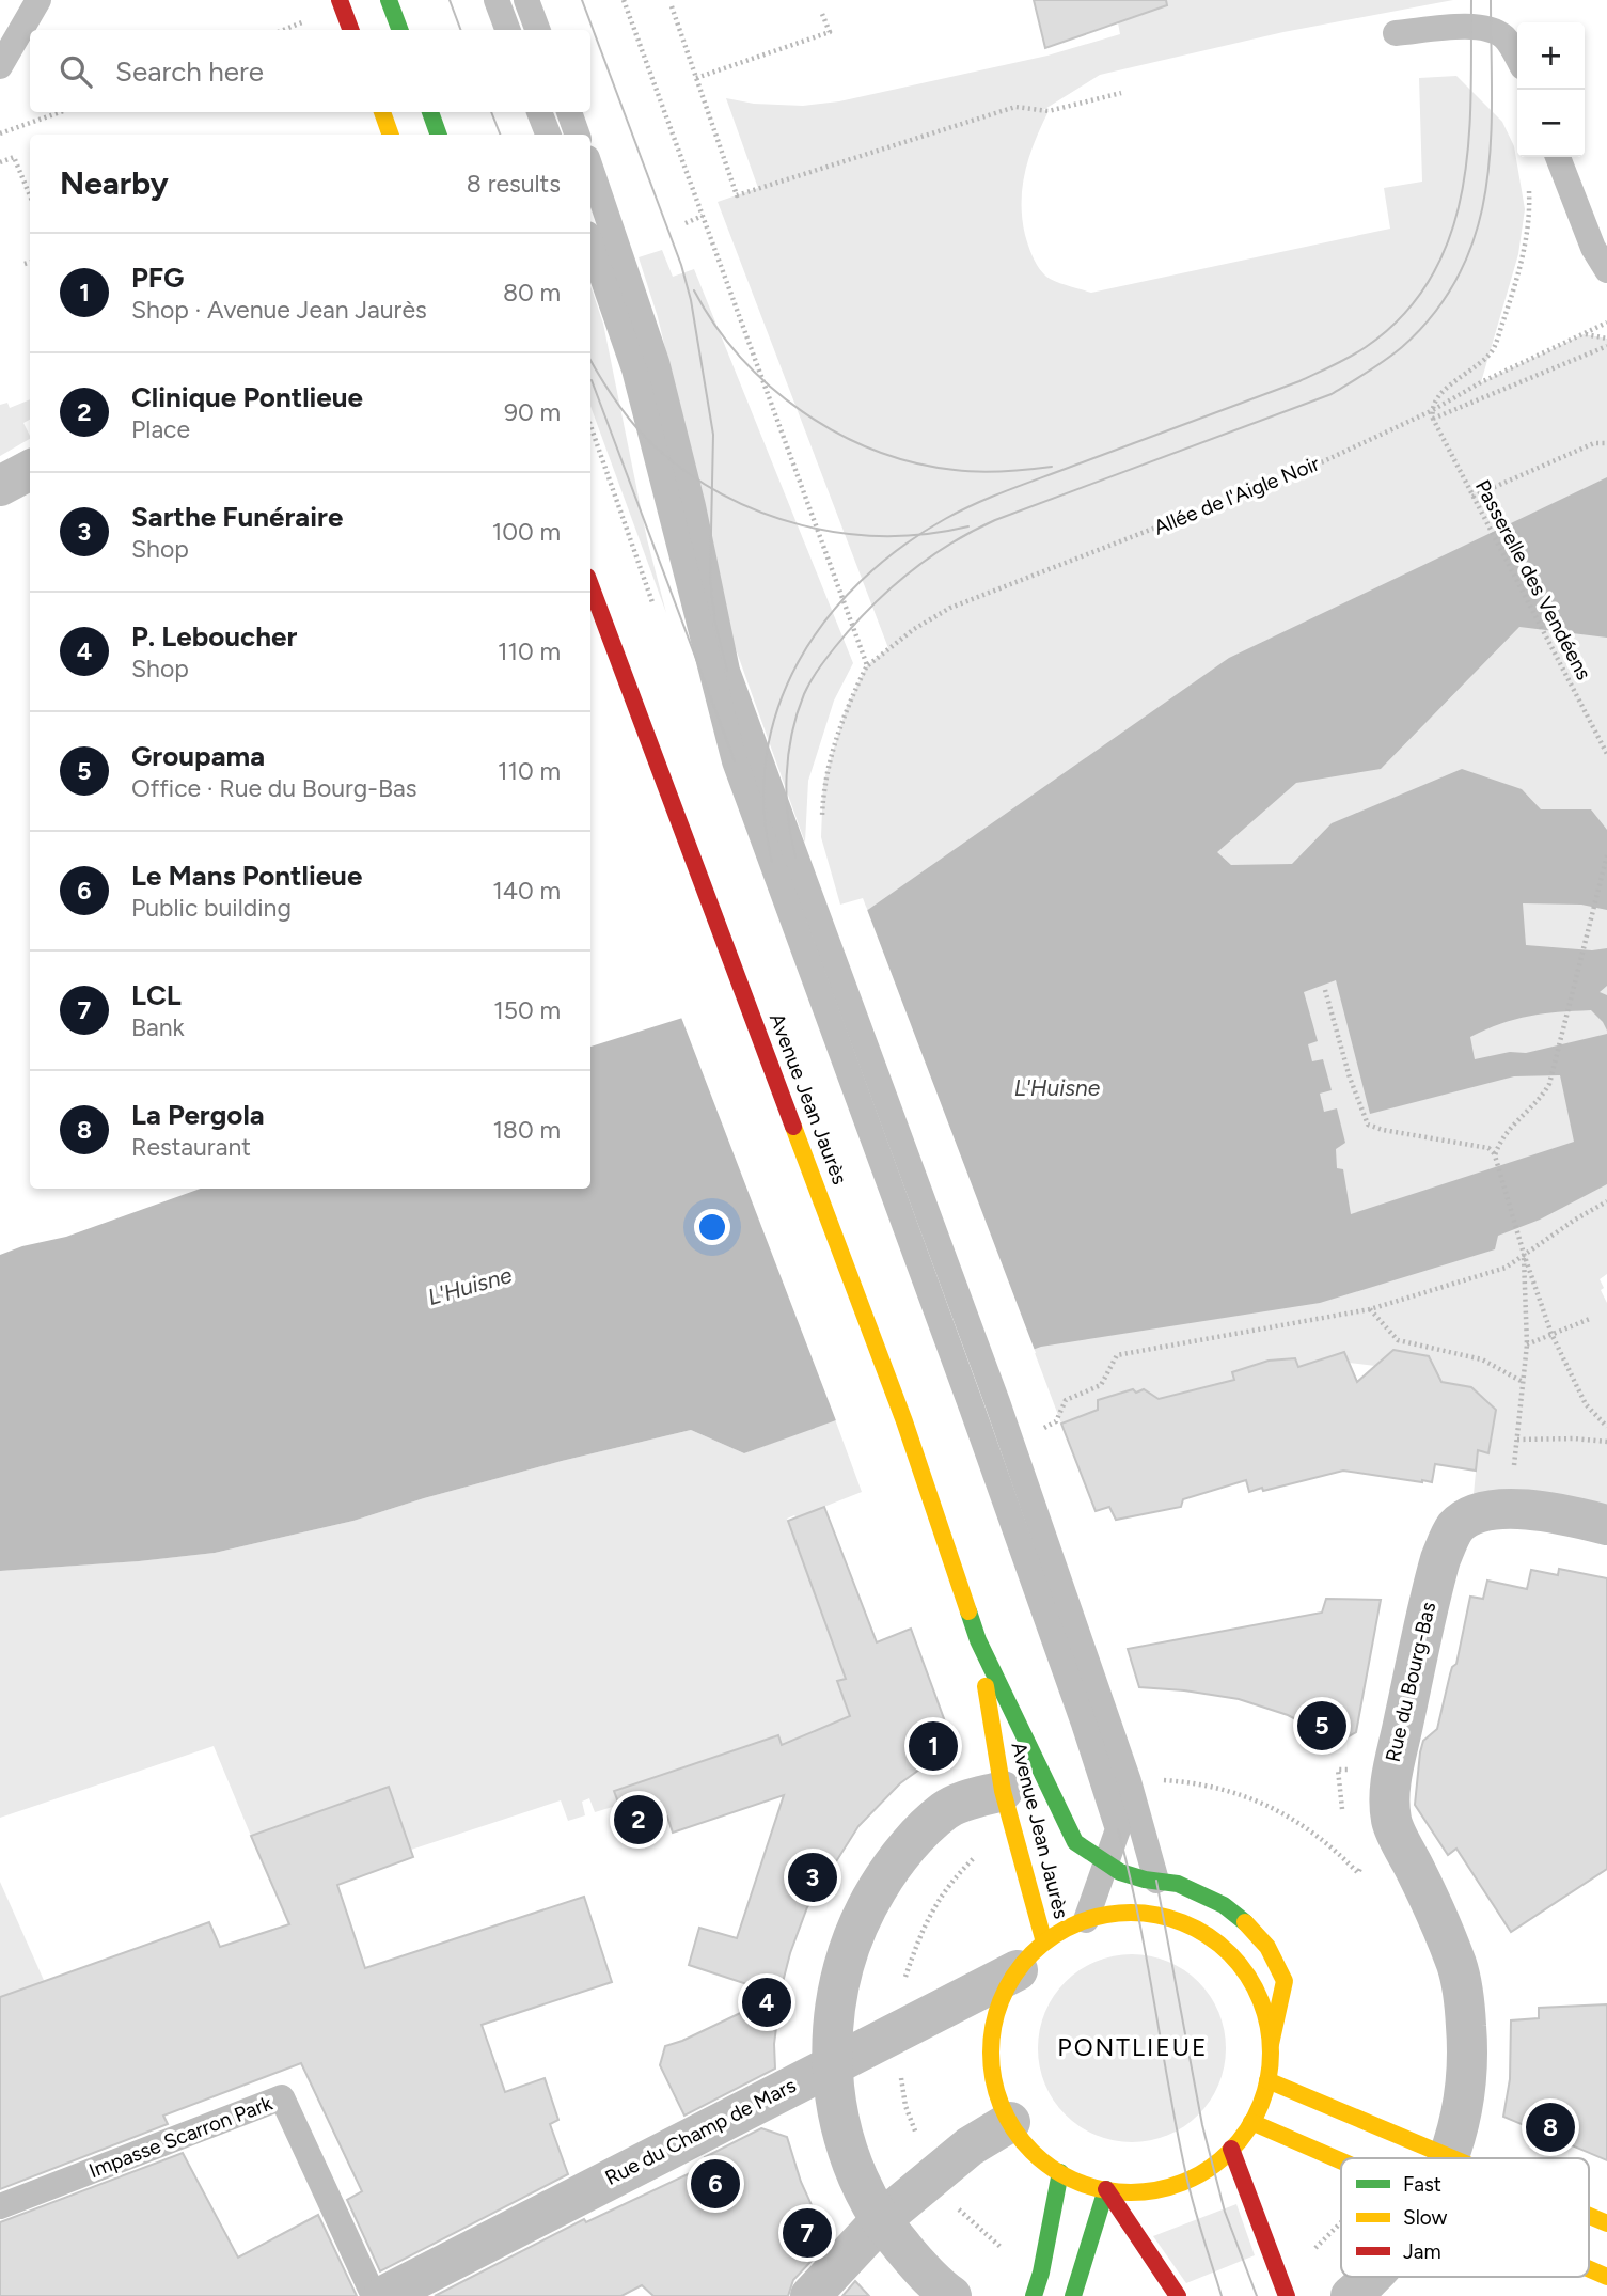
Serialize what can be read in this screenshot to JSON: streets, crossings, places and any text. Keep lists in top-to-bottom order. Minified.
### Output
{"streets":{"main road":["Avenue Jean Jaurès"],"street":["Rue du Bourg-Bas","Rue du Champ de Mars"],"lane":["Impasse Scarron Park"],"path":["Allée de l'Aigle Noir","Passerelle des Vendéens"]},"crossings":[["Allée de l'Aigle Noir","Passerelle des Vendéens"],["Avenue Jean Jaurès","Rue du Champ de Mars"]],"districts":["PONTLIEUE"],"water":["L'Huisne"],"legend":["Fast","Slow","Jam"],"page":{"map_buttons":["+","−"],"search":"Search here","heading":["Nearby","8 results"],"list":[{"mark":"1","name":"PFG","note":"Shop · Avenue Jean Jaurès","value":"80 m"},{"mark":"2","name":"Clinique Pontlieue","note":"Place","value":"90 m"},{"mark":"3","name":"Sarthe Funéraire","note":"Shop","value":"100 m"},{"mark":"4","name":"P. Leboucher","note":"Shop","value":"110 m"},{"mark":"5","name":"Groupama","note":"Office · Rue du Bourg-Bas","value":"110 m"},{"mark":"6","name":"Le Mans Pontlieue","note":"Public building","value":"140 m"},{"mark":"7","name":"LCL","note":"Bank","value":"150 m"},{"mark":"8","name":"La Pergola","note":"Restaurant","value":"180 m"}],"pins":["5","1","2","3","4","8","6","7"]}}
